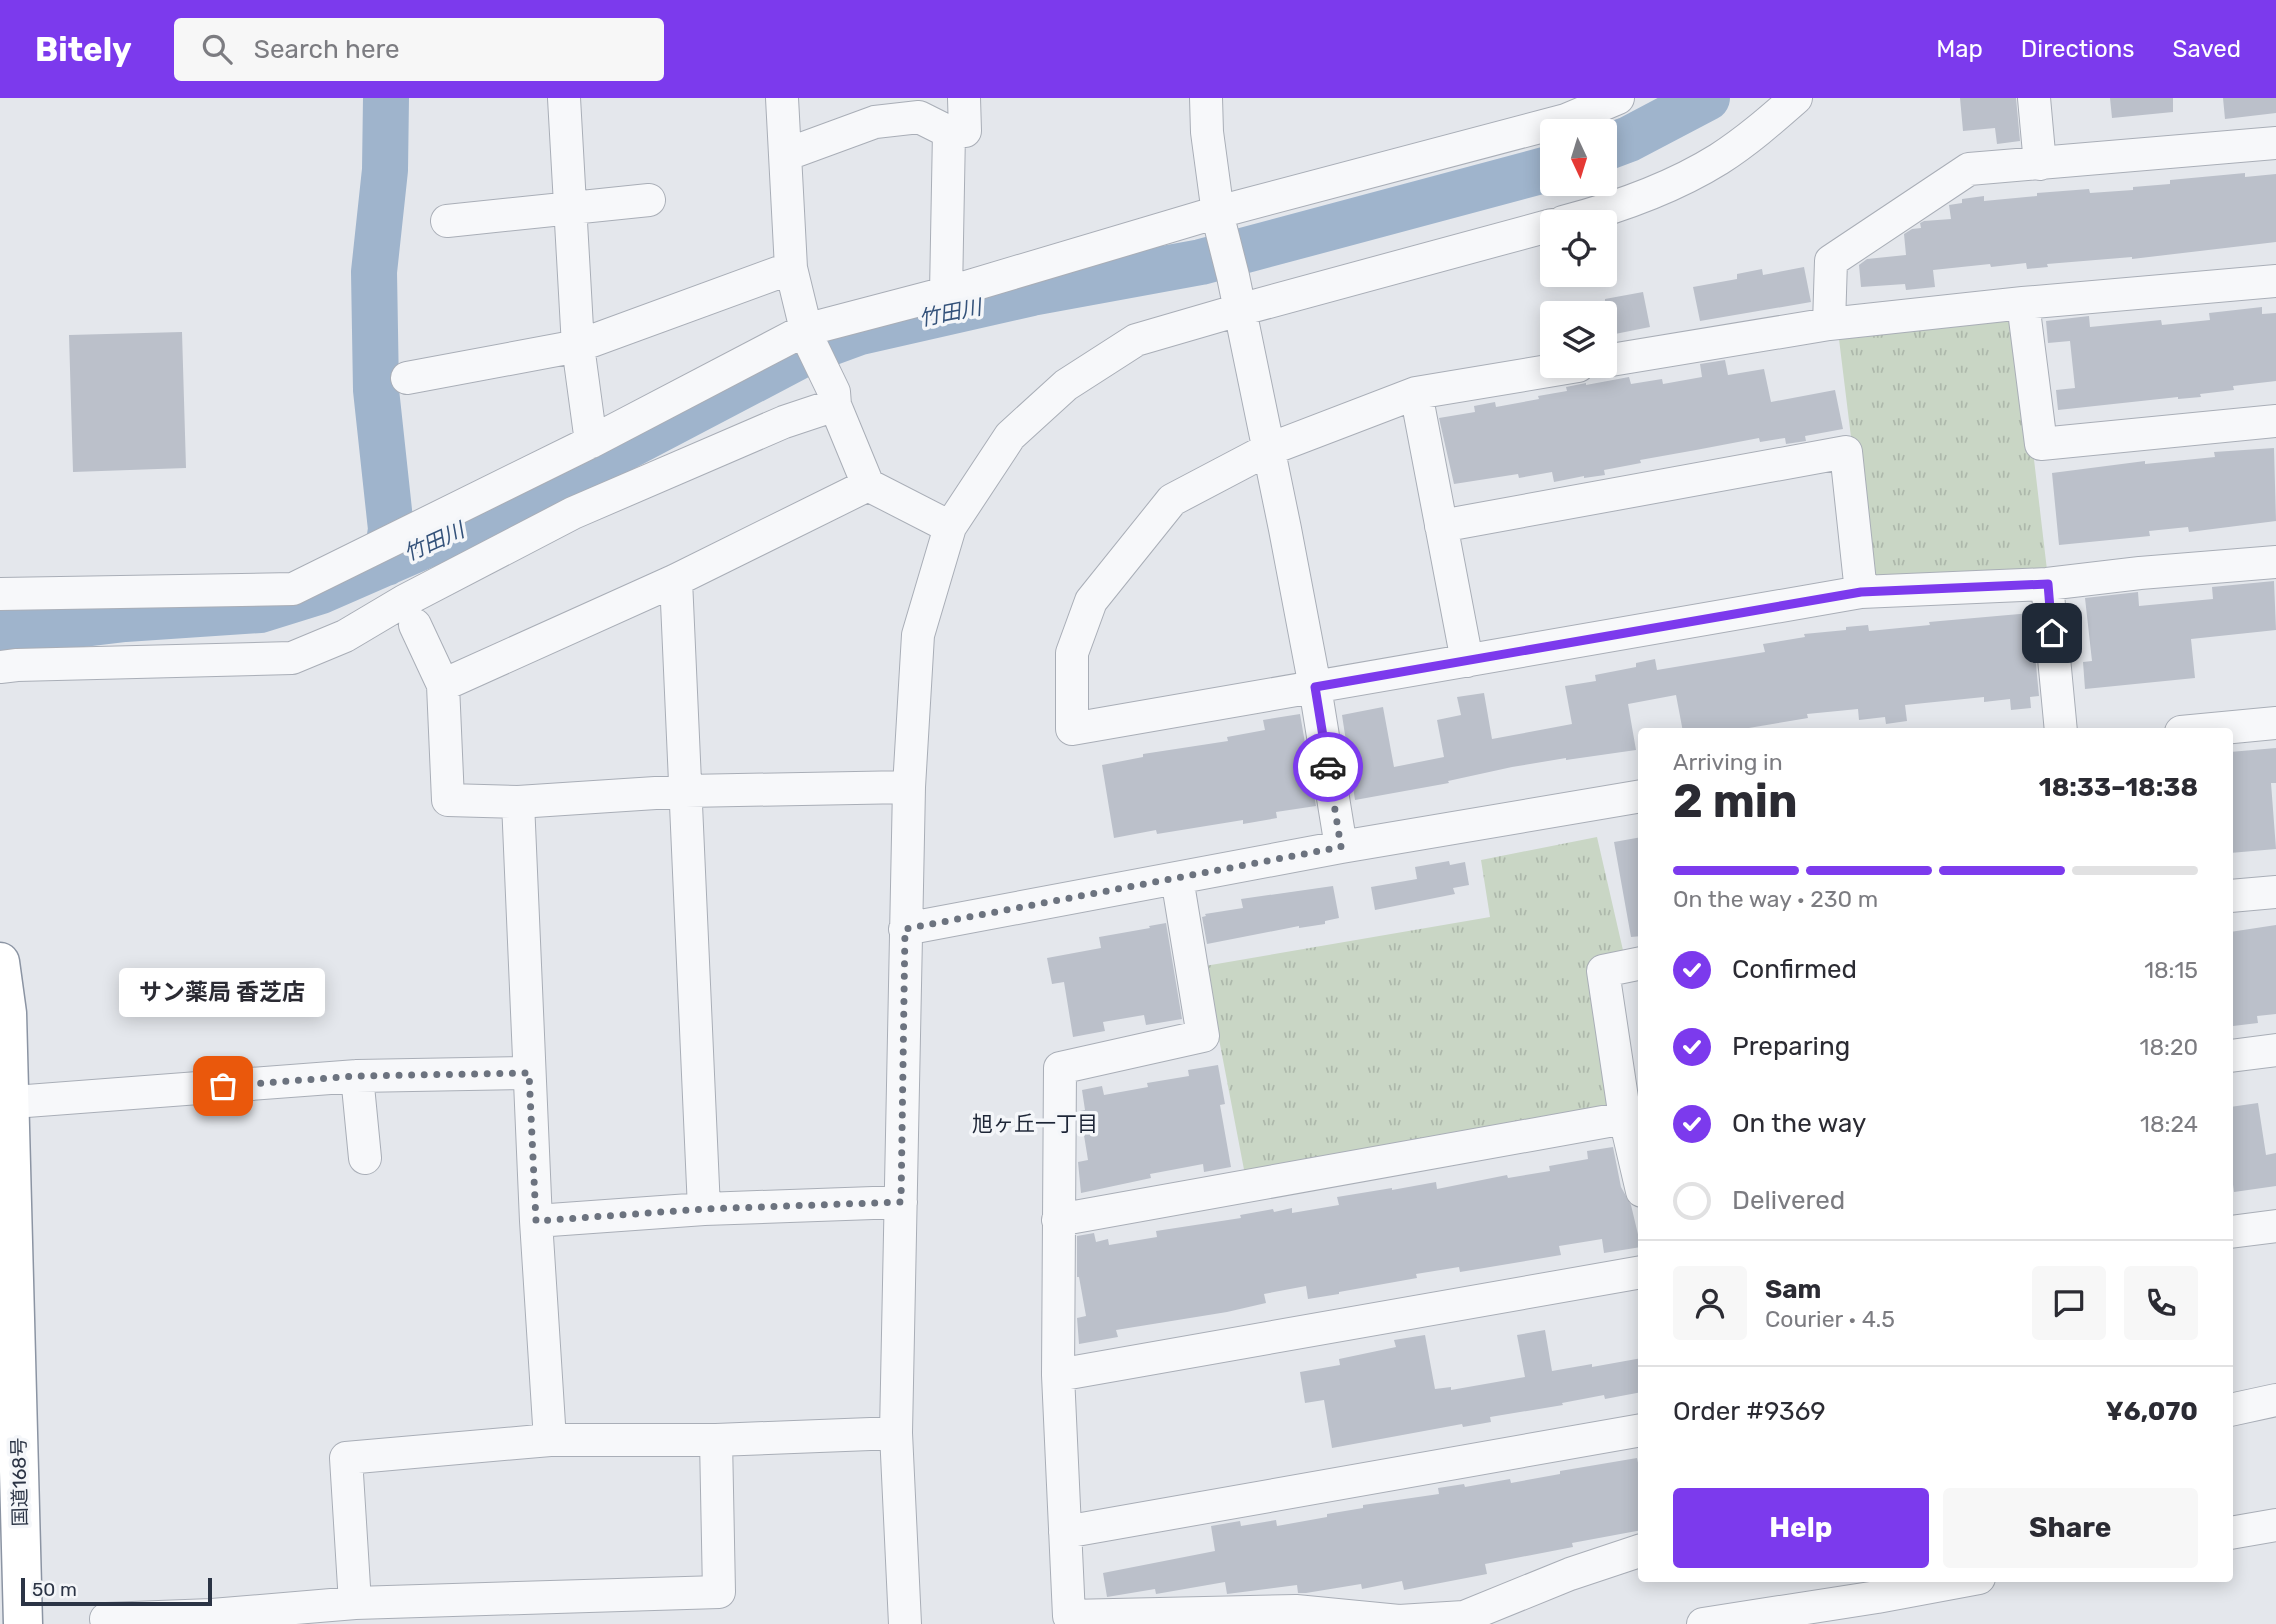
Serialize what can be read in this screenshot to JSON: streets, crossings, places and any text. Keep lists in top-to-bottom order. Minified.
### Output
{"streets":{"highway":["国道168号"]},"districts":["旭ヶ丘一丁目"],"water":["竹田川"],"places":["サン薬局 香芝店"],"scale_bar":"50 m","north":"bottom","page":{"header":"Bitely","search":"Search here","nav":["Map","Directions","Saved"],"heading":["2 min","Arriving in","18:33–18:38"],"panel":["Sam","Courier · 4.5","Order #9369","¥6,070"],"bar":"On the way · 230 m","list":[["Confirmed","18:15"],["Preparing","18:20"],["On the way","18:24"],"Delivered"],"bubble":"サン薬局 香芝店","buttons":["Help","Share"],"scale":"50 m"}}
